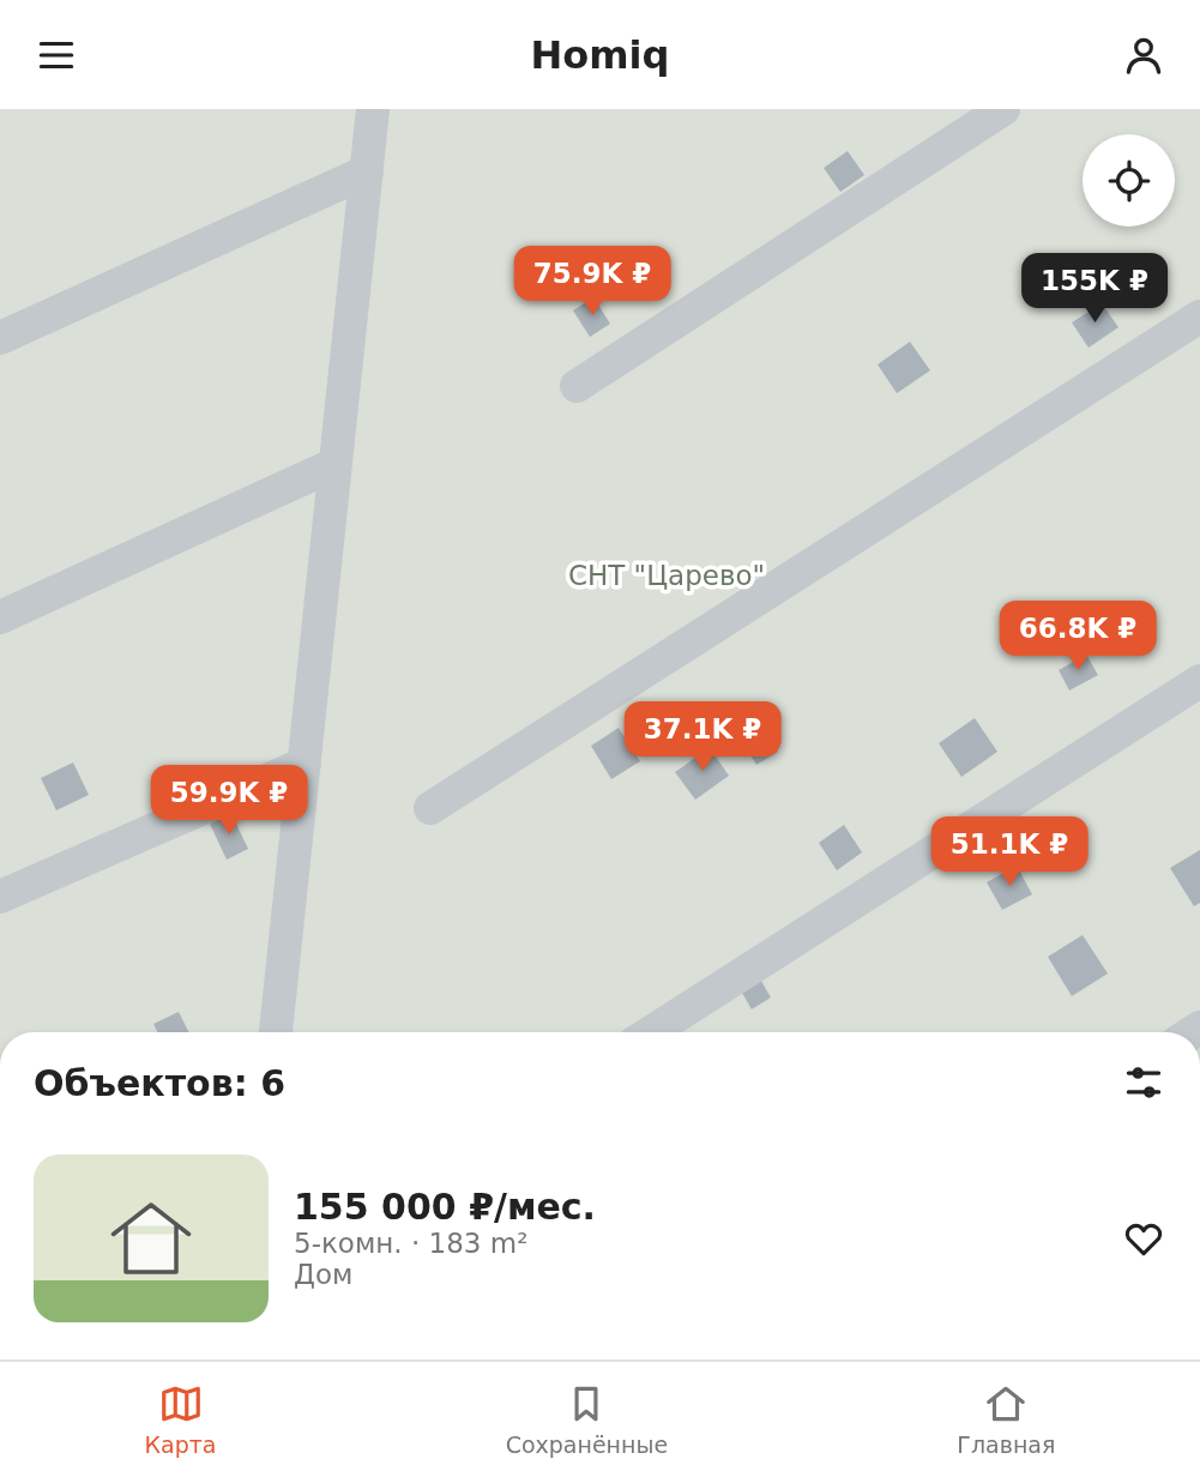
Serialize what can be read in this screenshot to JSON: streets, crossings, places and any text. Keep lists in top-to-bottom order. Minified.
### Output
{"parks":["СНТ \"Царево\""],"page":{"header":"Homiq","price":["75.9K ₽","155K ₽","66.8K ₽","37.1K ₽","59.9K ₽","51.1K ₽"],"heading":"Объектов: 6","list":[{"name":"155 000 ₽/мес.","note":"5-комн. · 183 m² · Дом"}],"tabs":["Карта","Сохранённые","Главная"]}}
